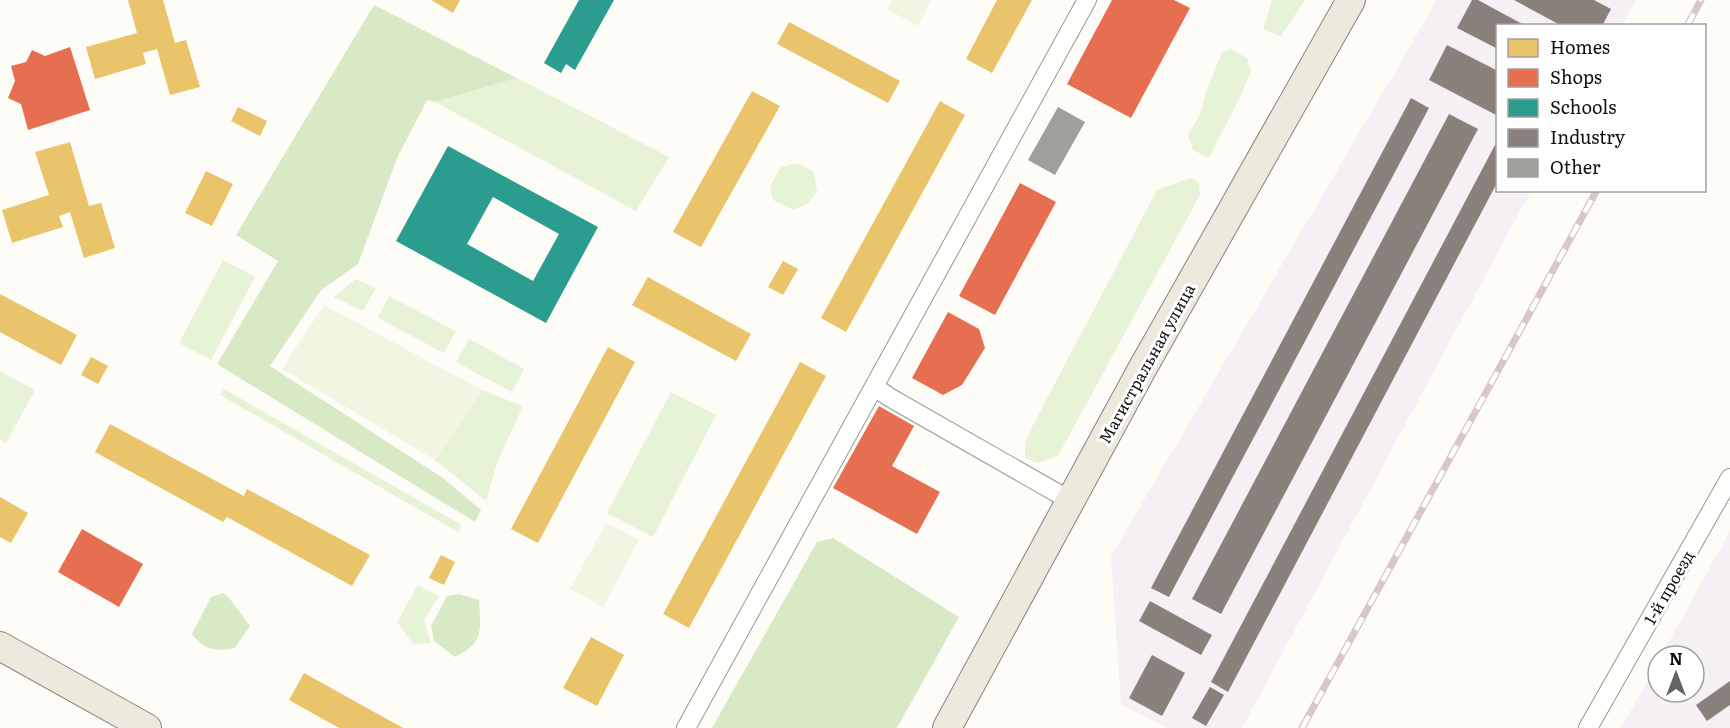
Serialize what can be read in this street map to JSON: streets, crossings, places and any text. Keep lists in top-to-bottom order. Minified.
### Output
{"streets":{"main road":["Магистральная улица"],"street":["1-й проезд"]},"legend":["Homes","Shops","Schools","Industry","Other"],"north":"top"}
